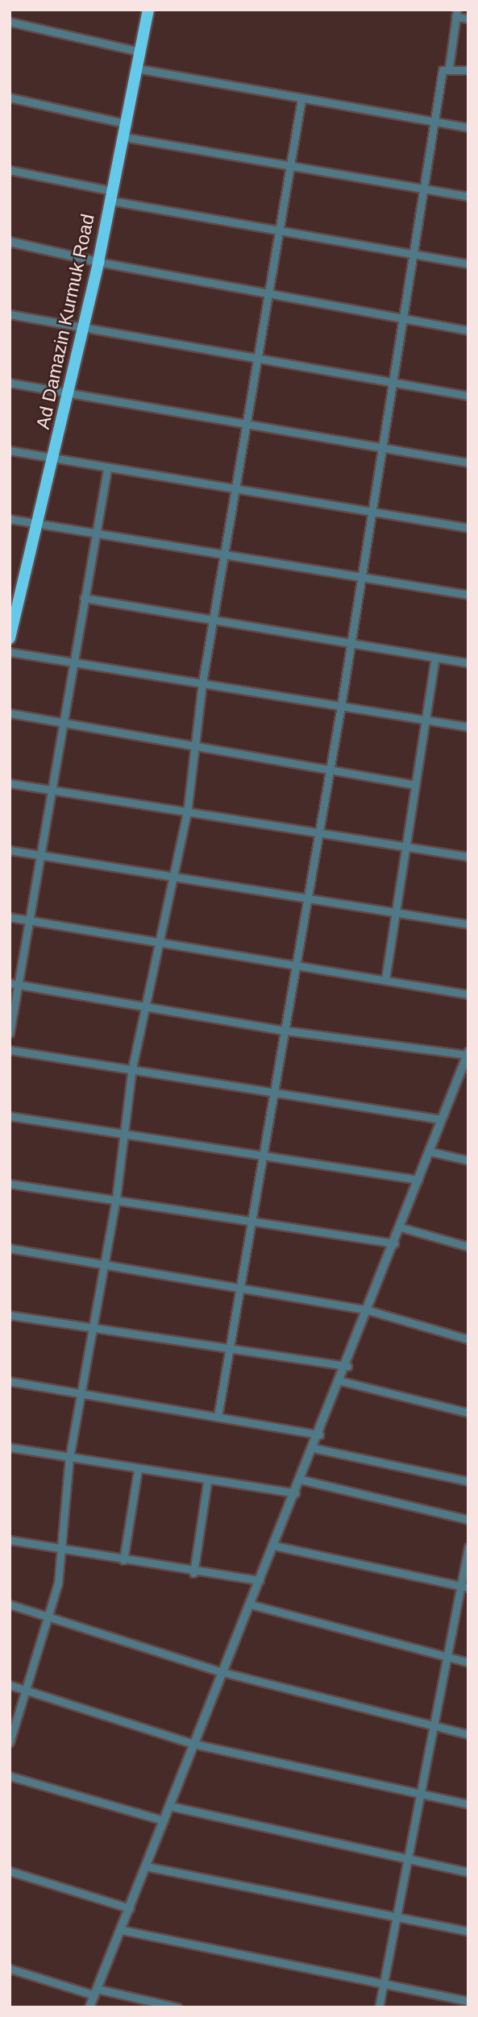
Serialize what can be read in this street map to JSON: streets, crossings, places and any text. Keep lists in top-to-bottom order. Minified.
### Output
{"streets":{"highway":["Ad Damazin Kurmuk Road"]}}
